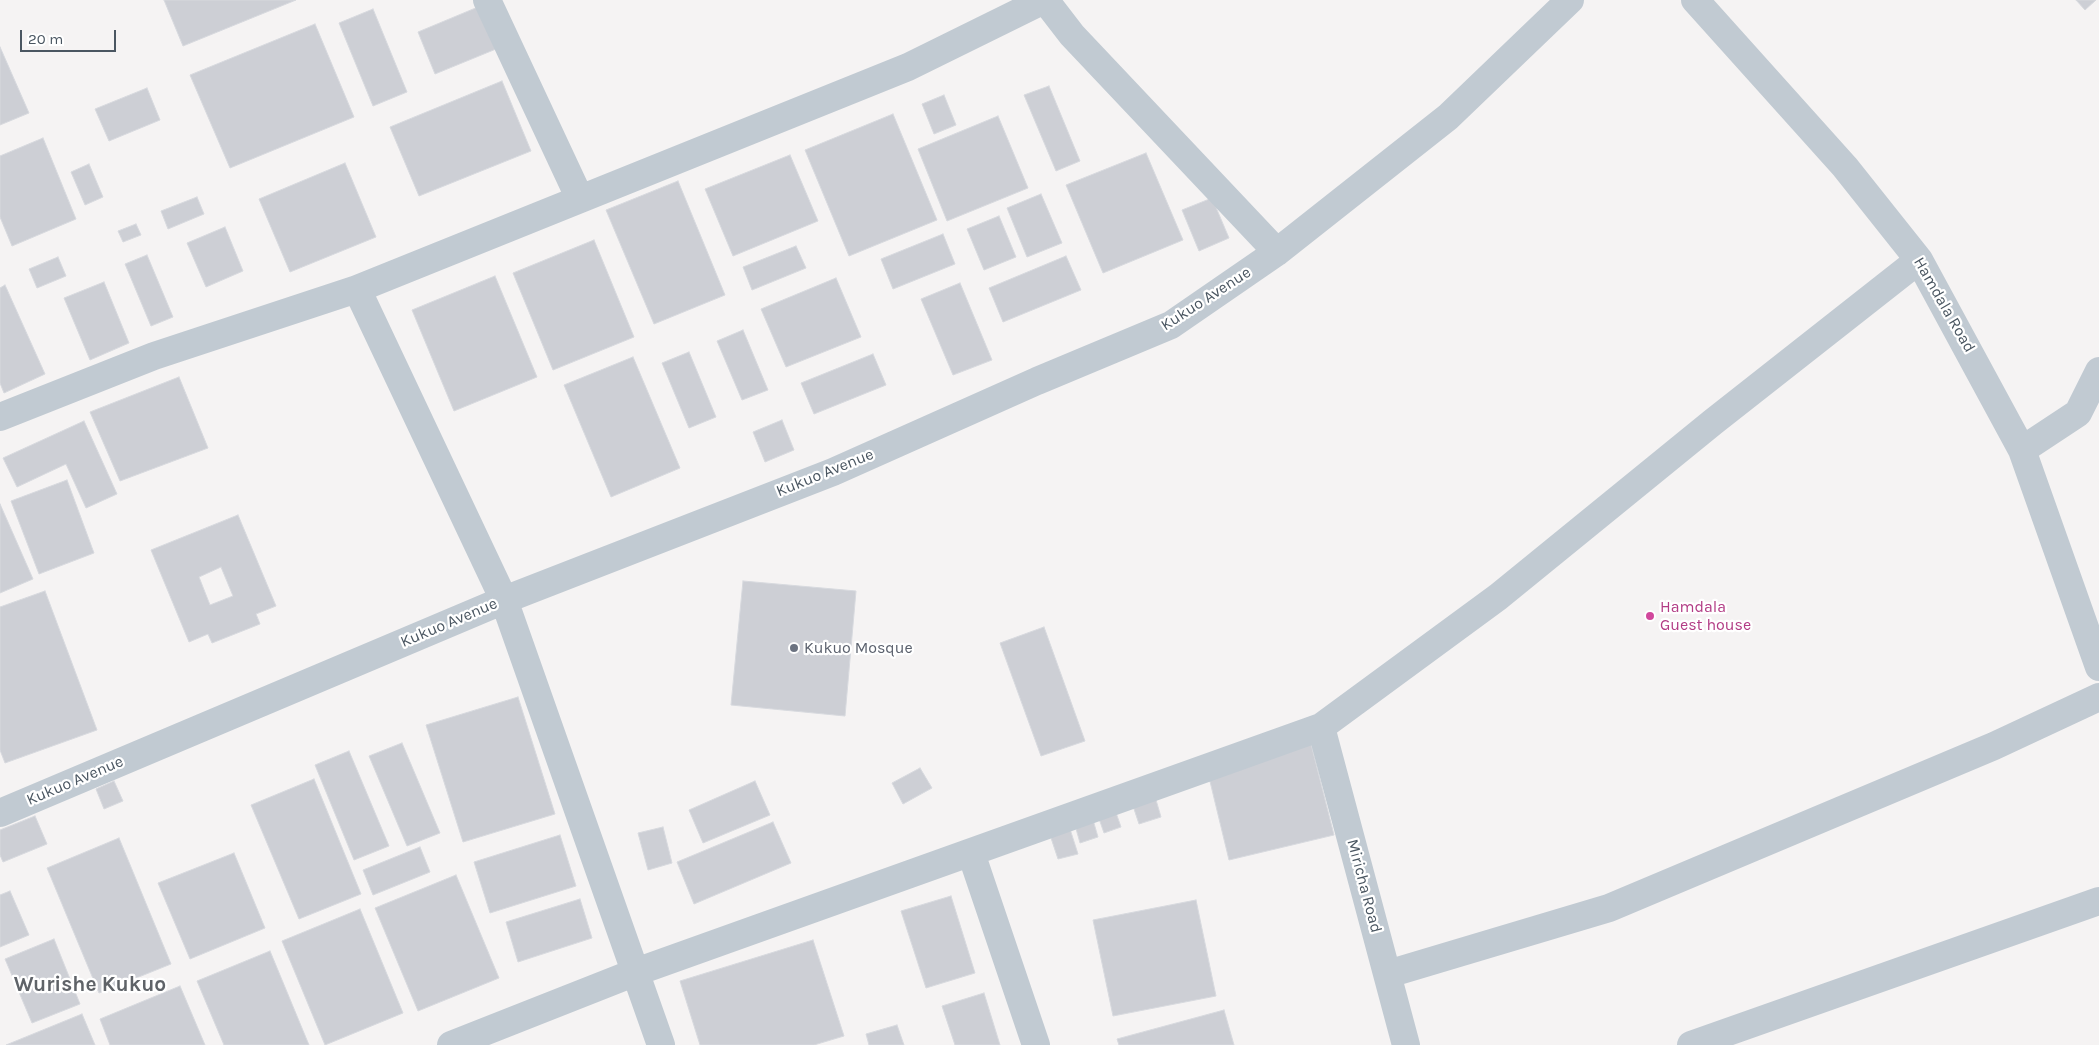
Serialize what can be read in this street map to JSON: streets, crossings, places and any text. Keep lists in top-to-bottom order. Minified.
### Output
{"streets":{"street":["Kukuo Avenue","Hamdala Road","Miricha Road"]},"districts":["Wurishe Kukuo"],"places":["Hamdala Guest house","Kukuo Mosque"],"scale_bar":"20 m"}
